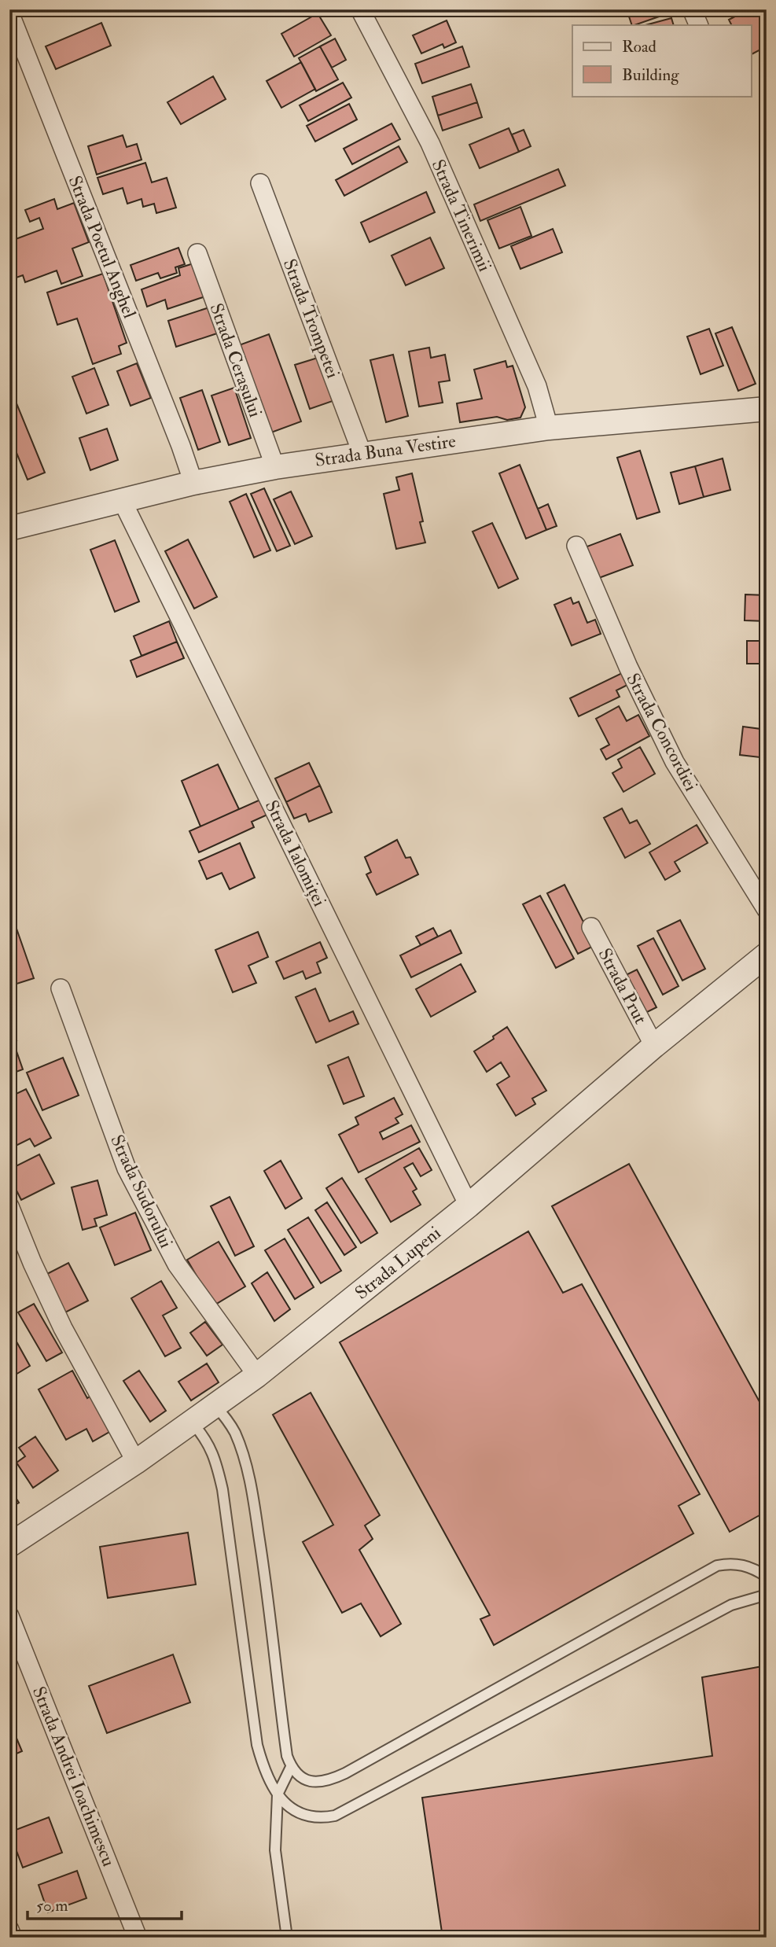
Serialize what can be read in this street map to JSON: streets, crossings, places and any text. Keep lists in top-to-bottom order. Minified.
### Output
{"streets":{"street":["Strada Tinerimii","Strada Poetul Anghel","Strada Trompetei","Strada Cerașului","Strada Buna Vestire","Strada Concordiei","Strada Ialomiței","Strada Prut","Strada Sudorului","Strada Lupeni","Strada Andrei Ioachimescu"]},"crossings":[["Strada Tinerimii","Strada Buna Vestire"],["Strada Poetul Anghel","Strada Buna Vestire"],["Strada Trompetei","Strada Buna Vestire"],["Strada Cerașului","Strada Buna Vestire"],["Strada Buna Vestire","Strada Ialomiței"],["Strada Ialomiței","Strada Lupeni"],["Strada Prut","Strada Lupeni"],["Strada Sudorului","Strada Lupeni"]],"legend":["Road","Building"],"scale_bar":"50 m"}
